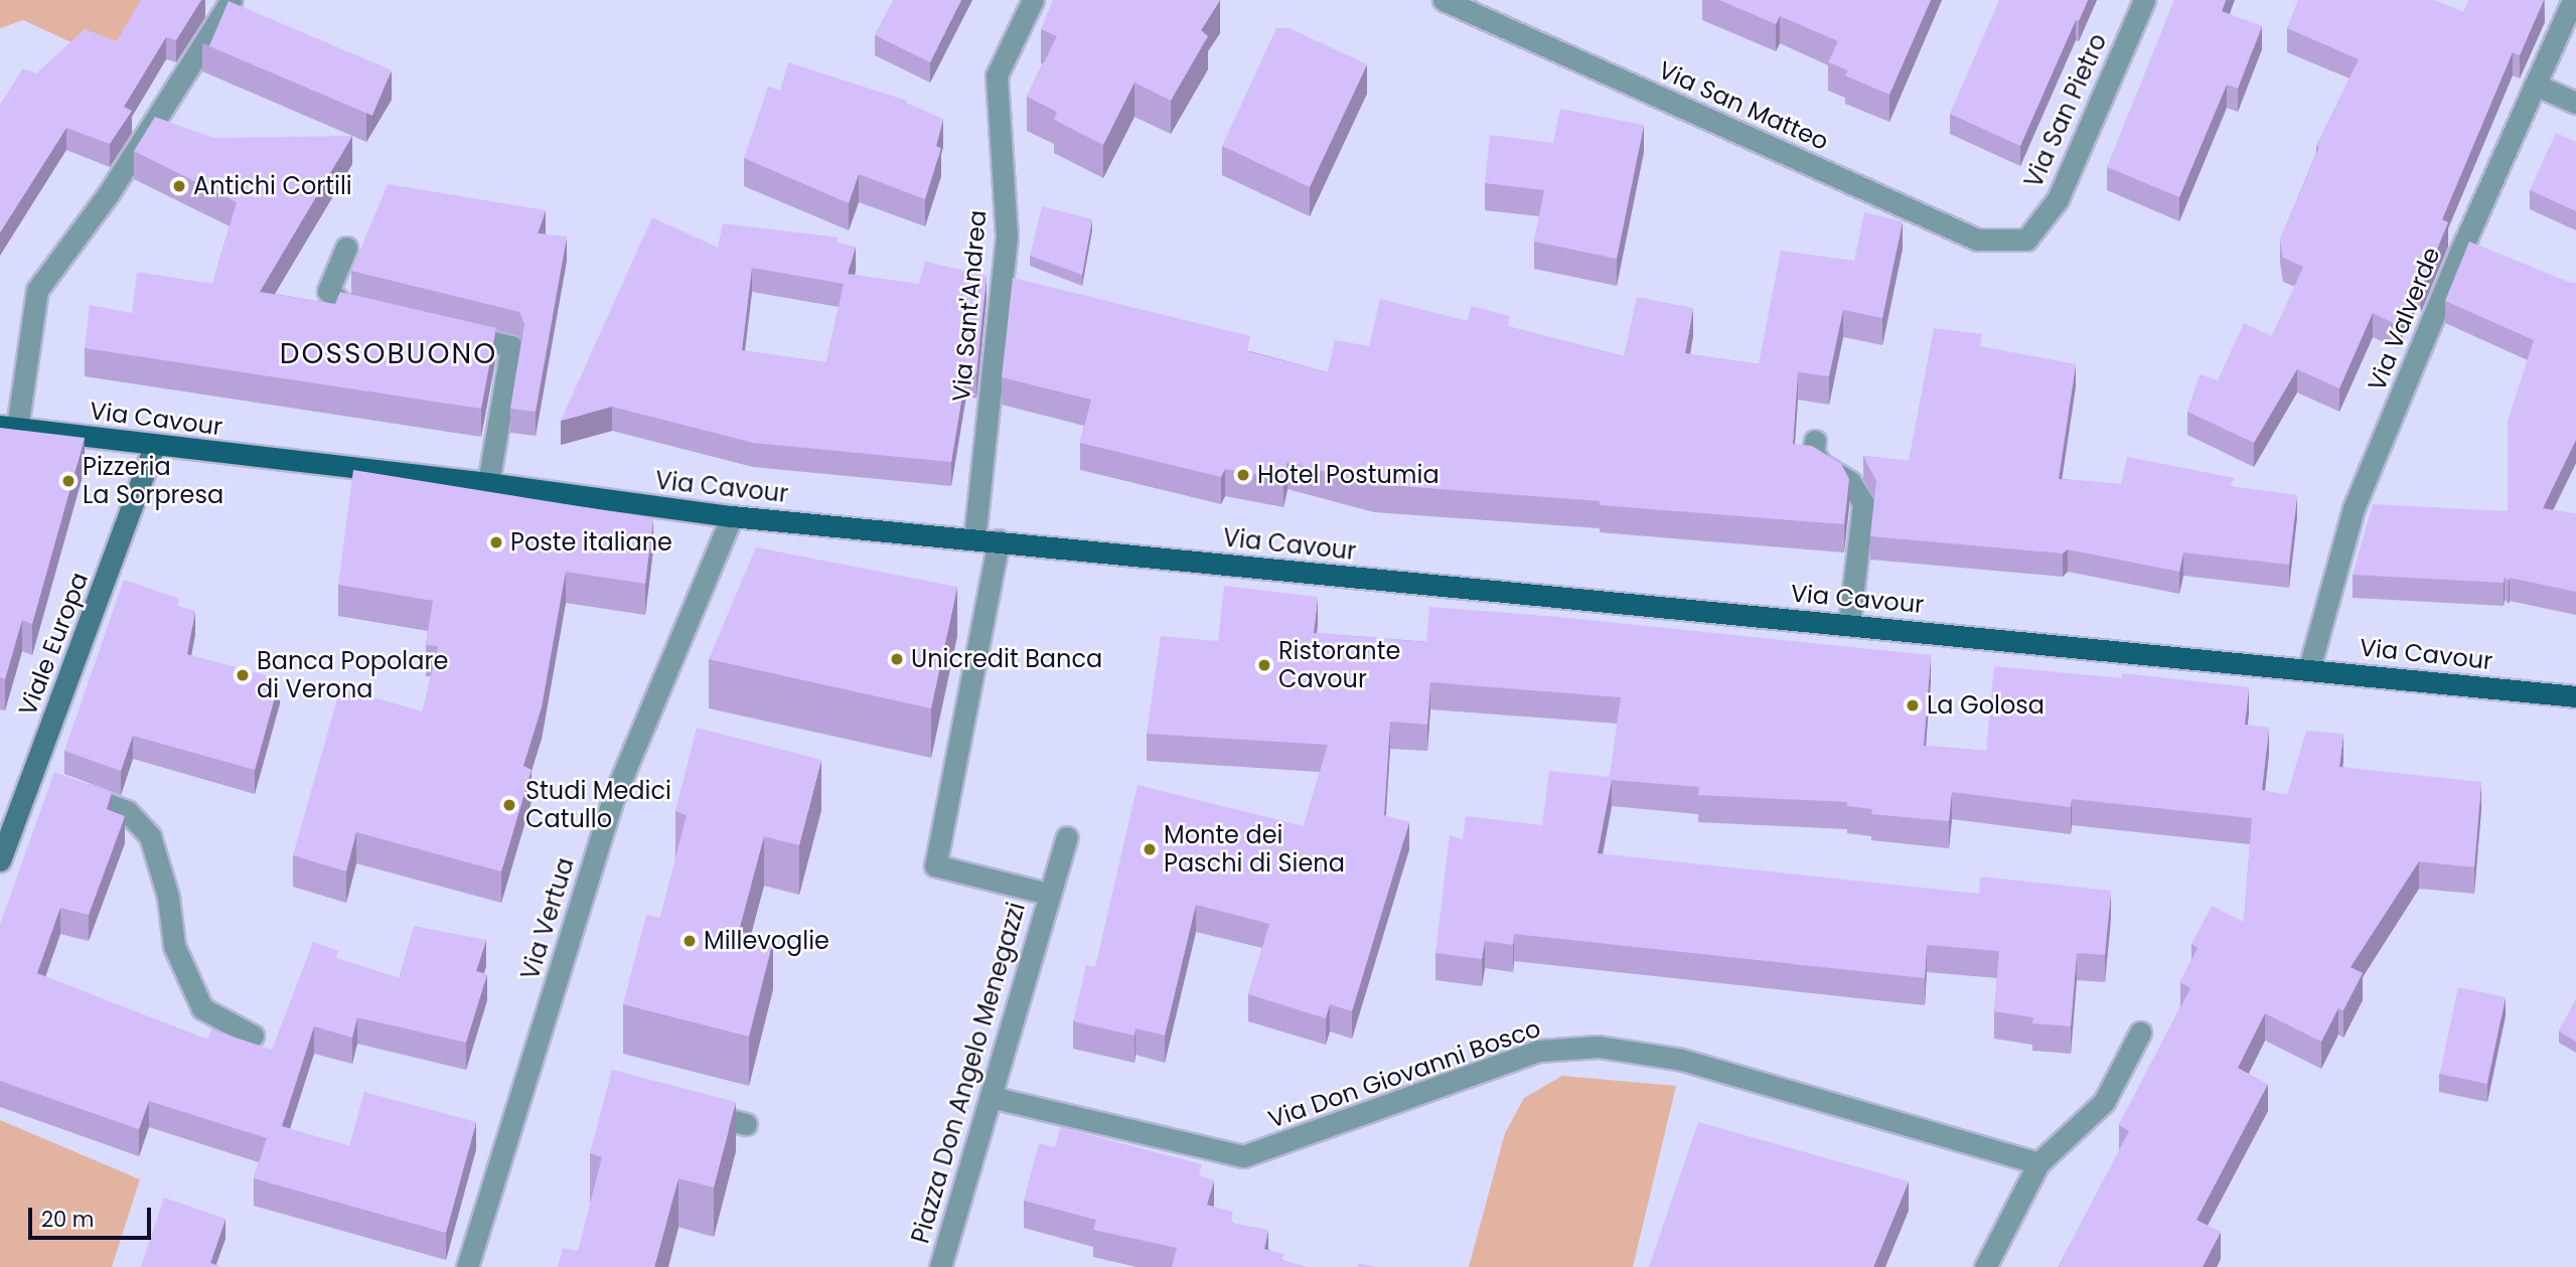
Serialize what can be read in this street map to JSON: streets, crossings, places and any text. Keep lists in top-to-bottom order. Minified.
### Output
{"streets":{"main road":["Via Cavour"],"street":["Via San Matteo","Via San Pietro","Via Sant'Andrea","Via Valverde","Viale Europa","Via Vertua","Piazza Don Angelo Menegazzi","Via Don Giovanni Bosco"]},"crossings":[["Via San Matteo","Via San Pietro"],["Via Sant'Andrea","Via Cavour"],["Via Valverde","Via Cavour"],["Via Cavour","Viale Europa"],["Via Cavour","Via Vertua"],["Via Cavour","Piazza Don Angelo Menegazzi"],["Piazza Don Angelo Menegazzi","Via Don Giovanni Bosco"]],"districts":["DOSSOBUONO"],"places":["Antichi Cortili","Hotel Postumia","Pizzeria La Sorpresa","Poste italiane","Unicredit Banca","Ristorante Cavour","Banca Popolare di Verona","La Golosa","Studi Medici Catullo","Monte dei Paschi di Siena","Millevoglie"],"scale_bar":"20 m"}
